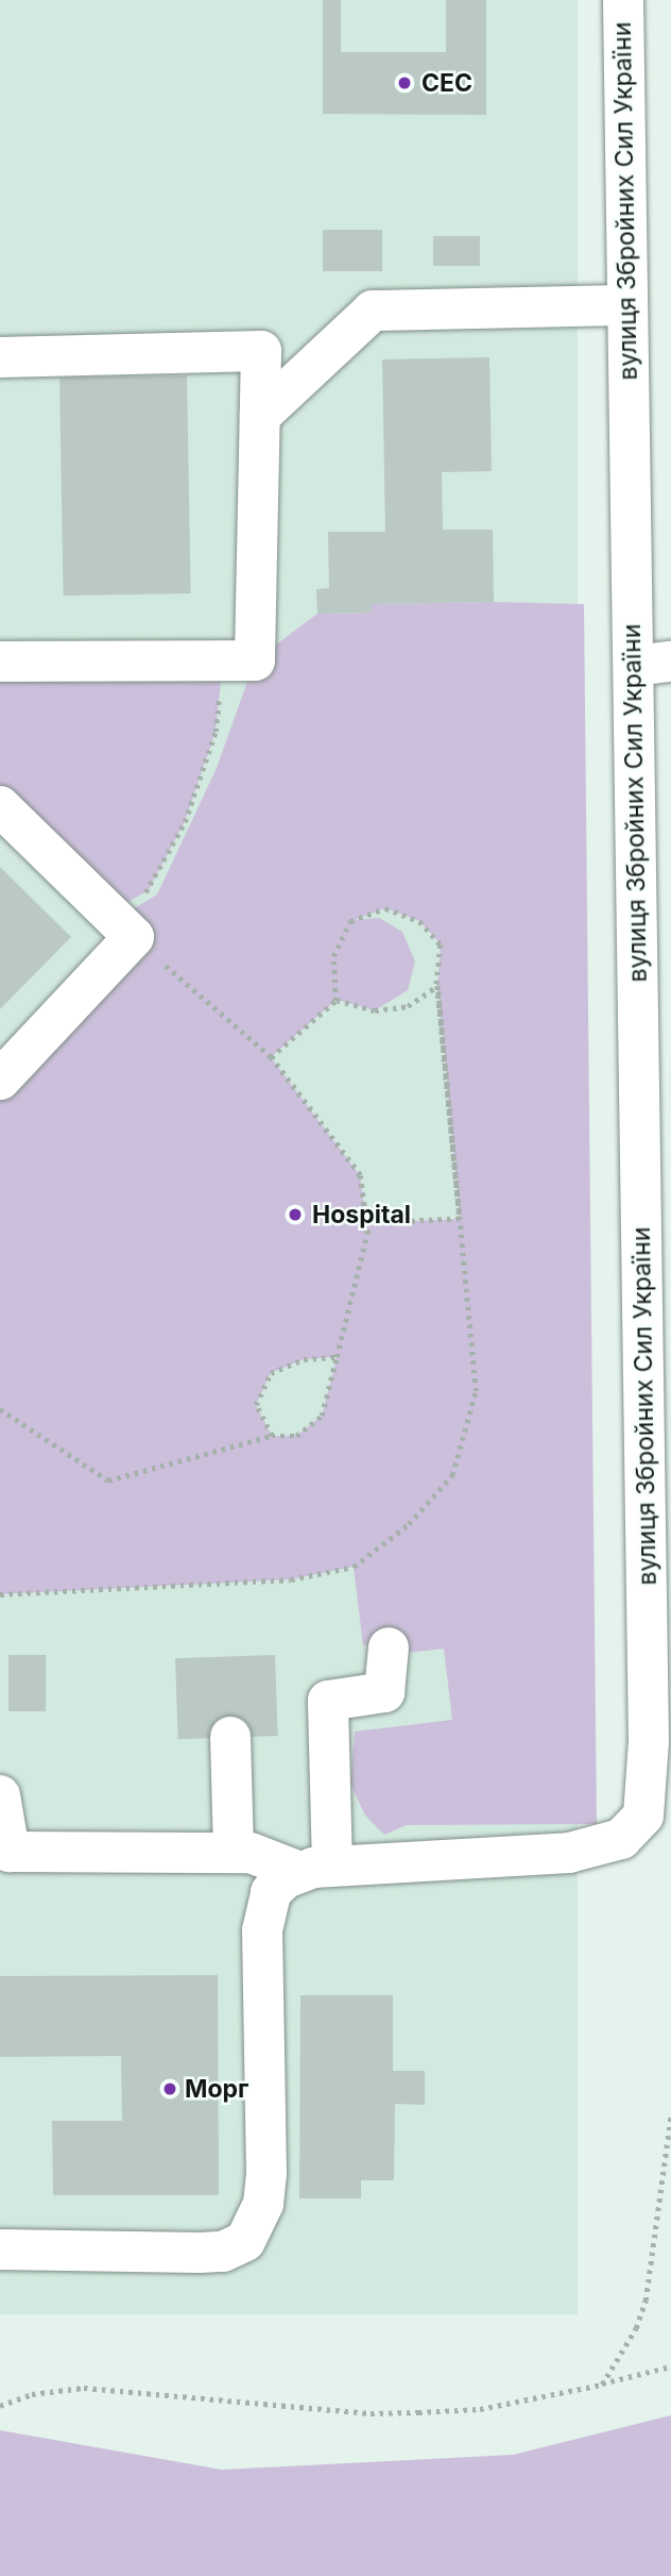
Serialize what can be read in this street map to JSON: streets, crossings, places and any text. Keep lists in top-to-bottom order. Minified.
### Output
{"streets":{"street":["вулиця Збройних Сил України"]},"places":["СЕС","Hospital","Морг"]}
